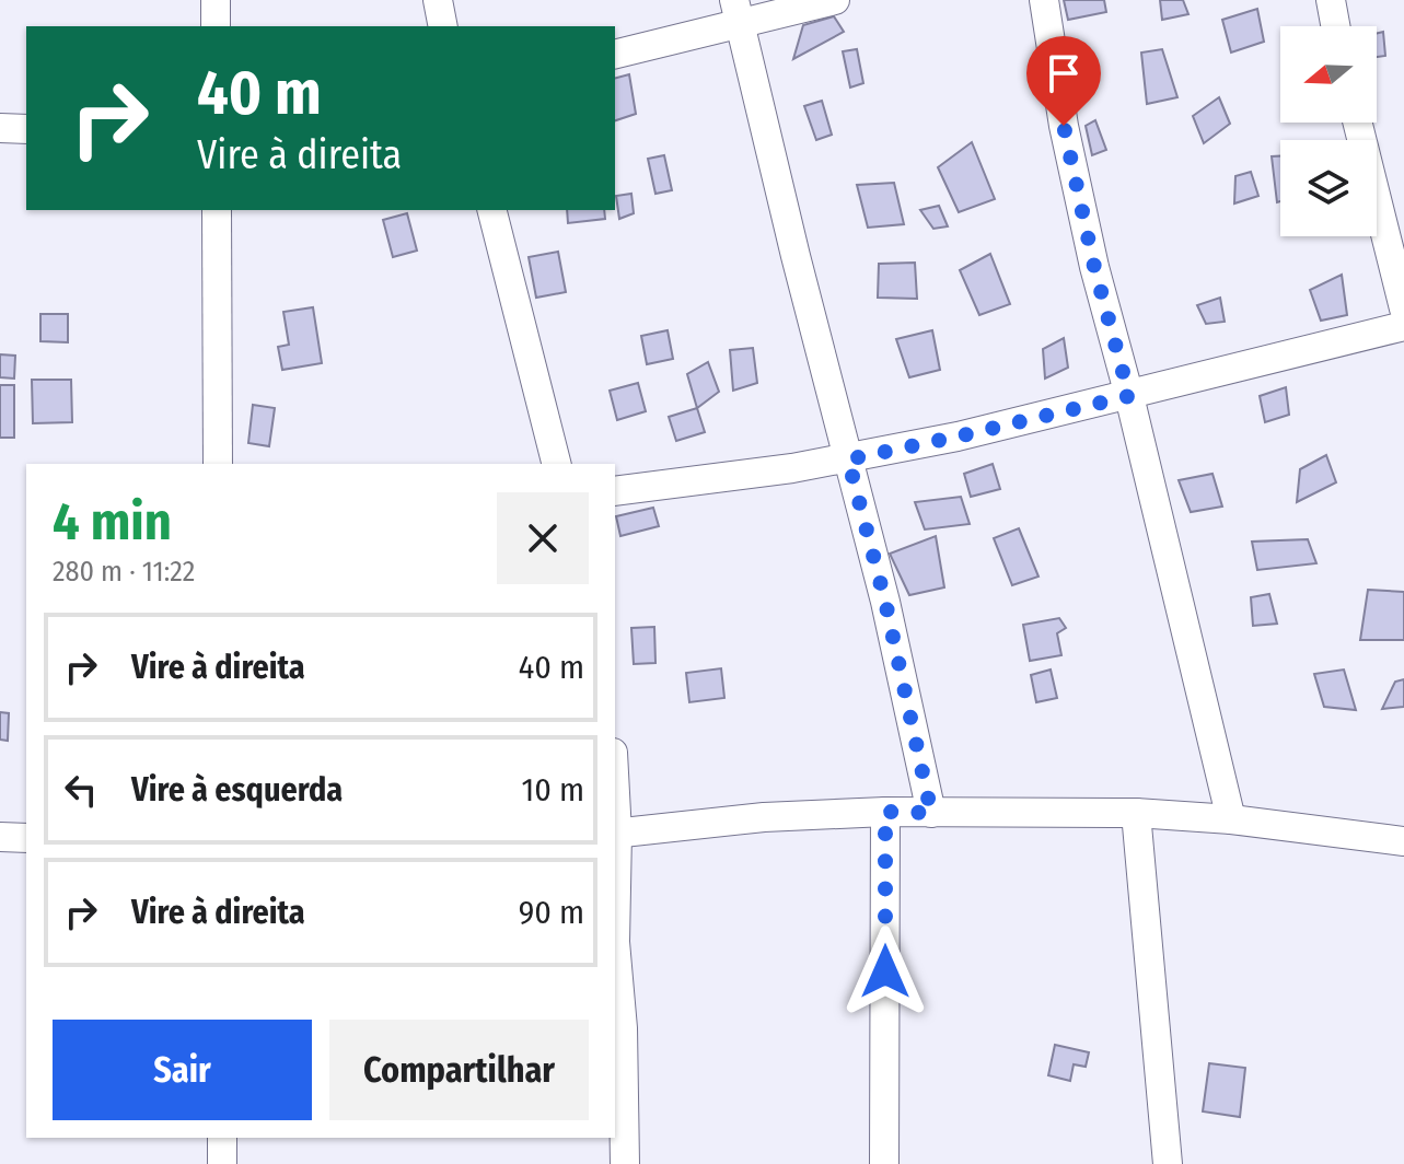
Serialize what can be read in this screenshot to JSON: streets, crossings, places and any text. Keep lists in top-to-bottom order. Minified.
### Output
{"north":"left","page":{"turn":["40 m","Vire à direita"],"heading":["4 min","280 m · 11:22"],"list":[{"name":"Vire à direita","value":"40 m"},{"name":"Vire à esquerda","value":"10 m"},{"name":"Vire à direita","value":"90 m"}],"buttons":["Sair","Compartilhar"]}}
